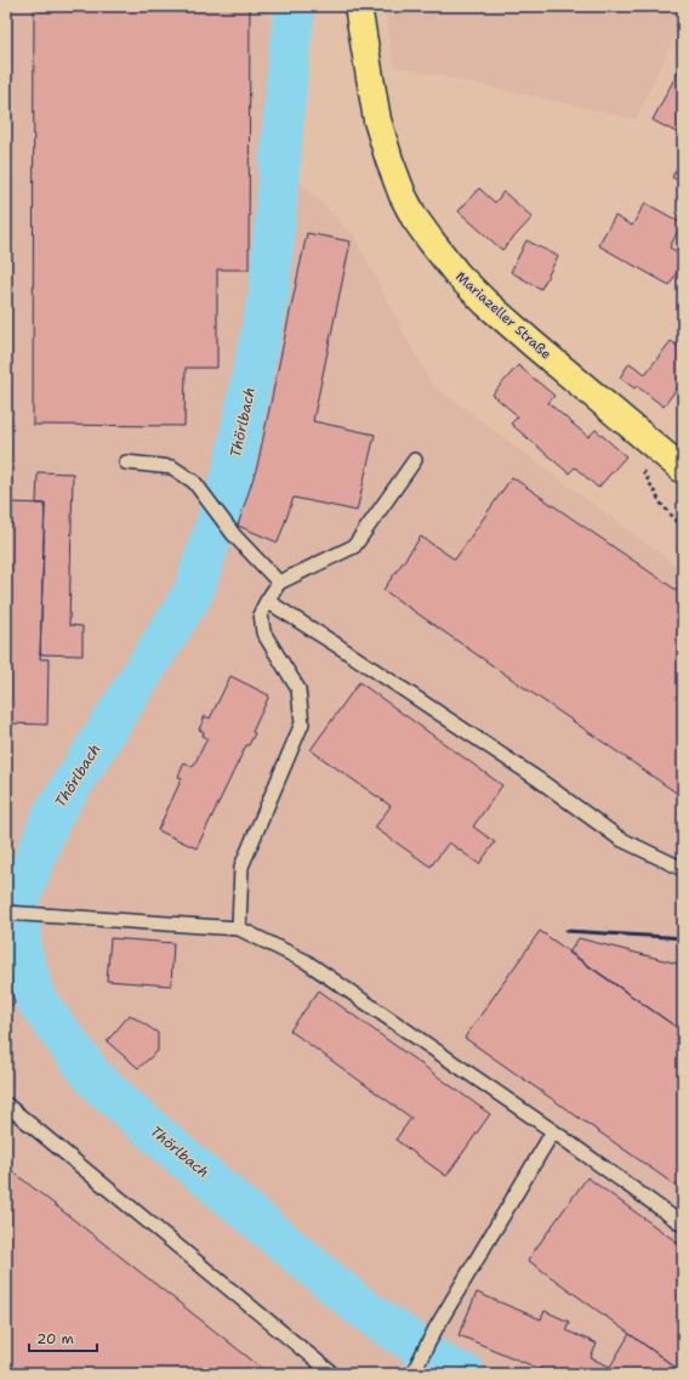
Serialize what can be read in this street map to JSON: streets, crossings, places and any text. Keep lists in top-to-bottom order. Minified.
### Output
{"streets":{"main road":["Mariazeller Straße"]},"water":["Thörlbach"],"scale_bar":"20 m"}
